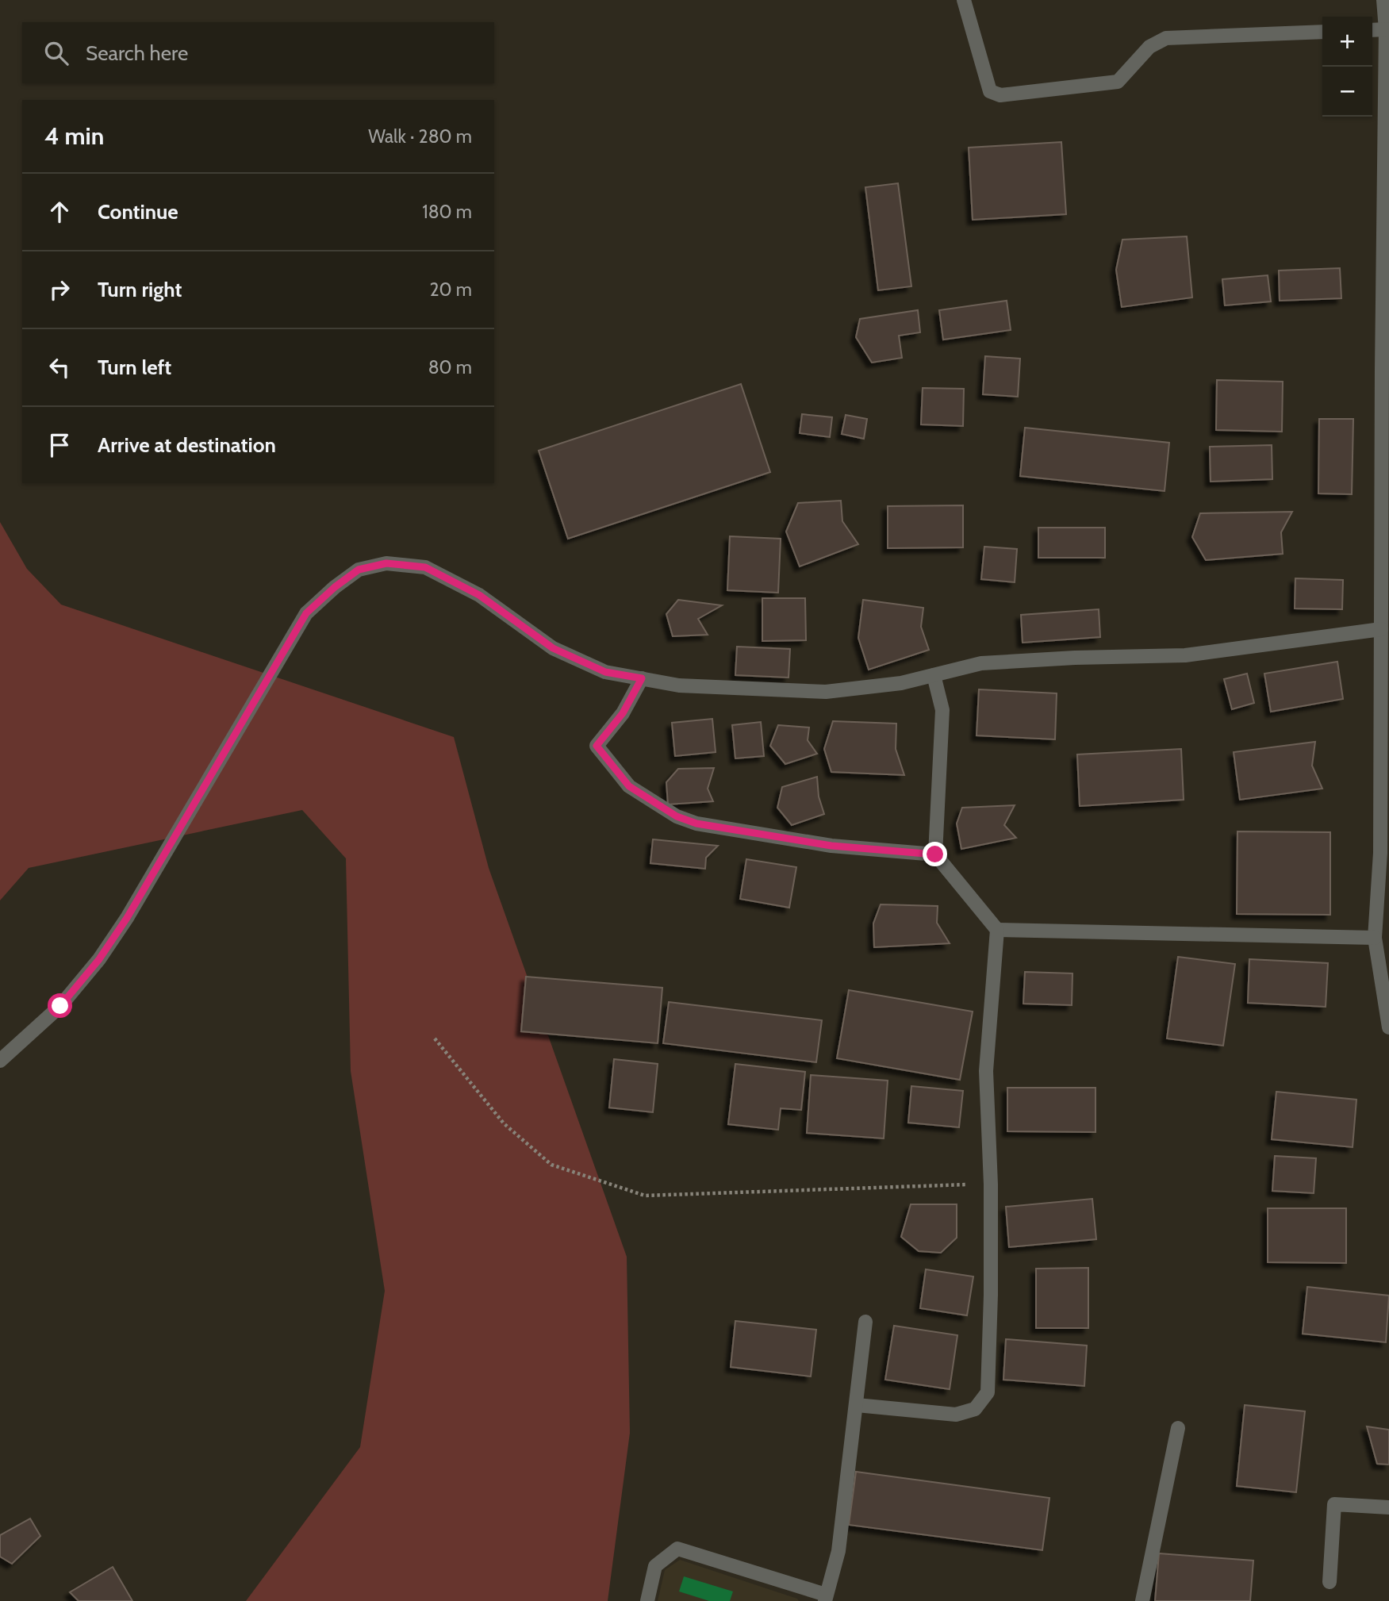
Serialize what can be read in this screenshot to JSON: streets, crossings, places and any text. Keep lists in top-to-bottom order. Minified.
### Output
{"page":{"map_buttons":["+","−"],"search":"Search here","heading":["4 min","Walk · 280 m"],"list":[["Continue","180 m"],["Turn right","20 m"],["Turn left","80 m"],"Arrive at destination"]}}
